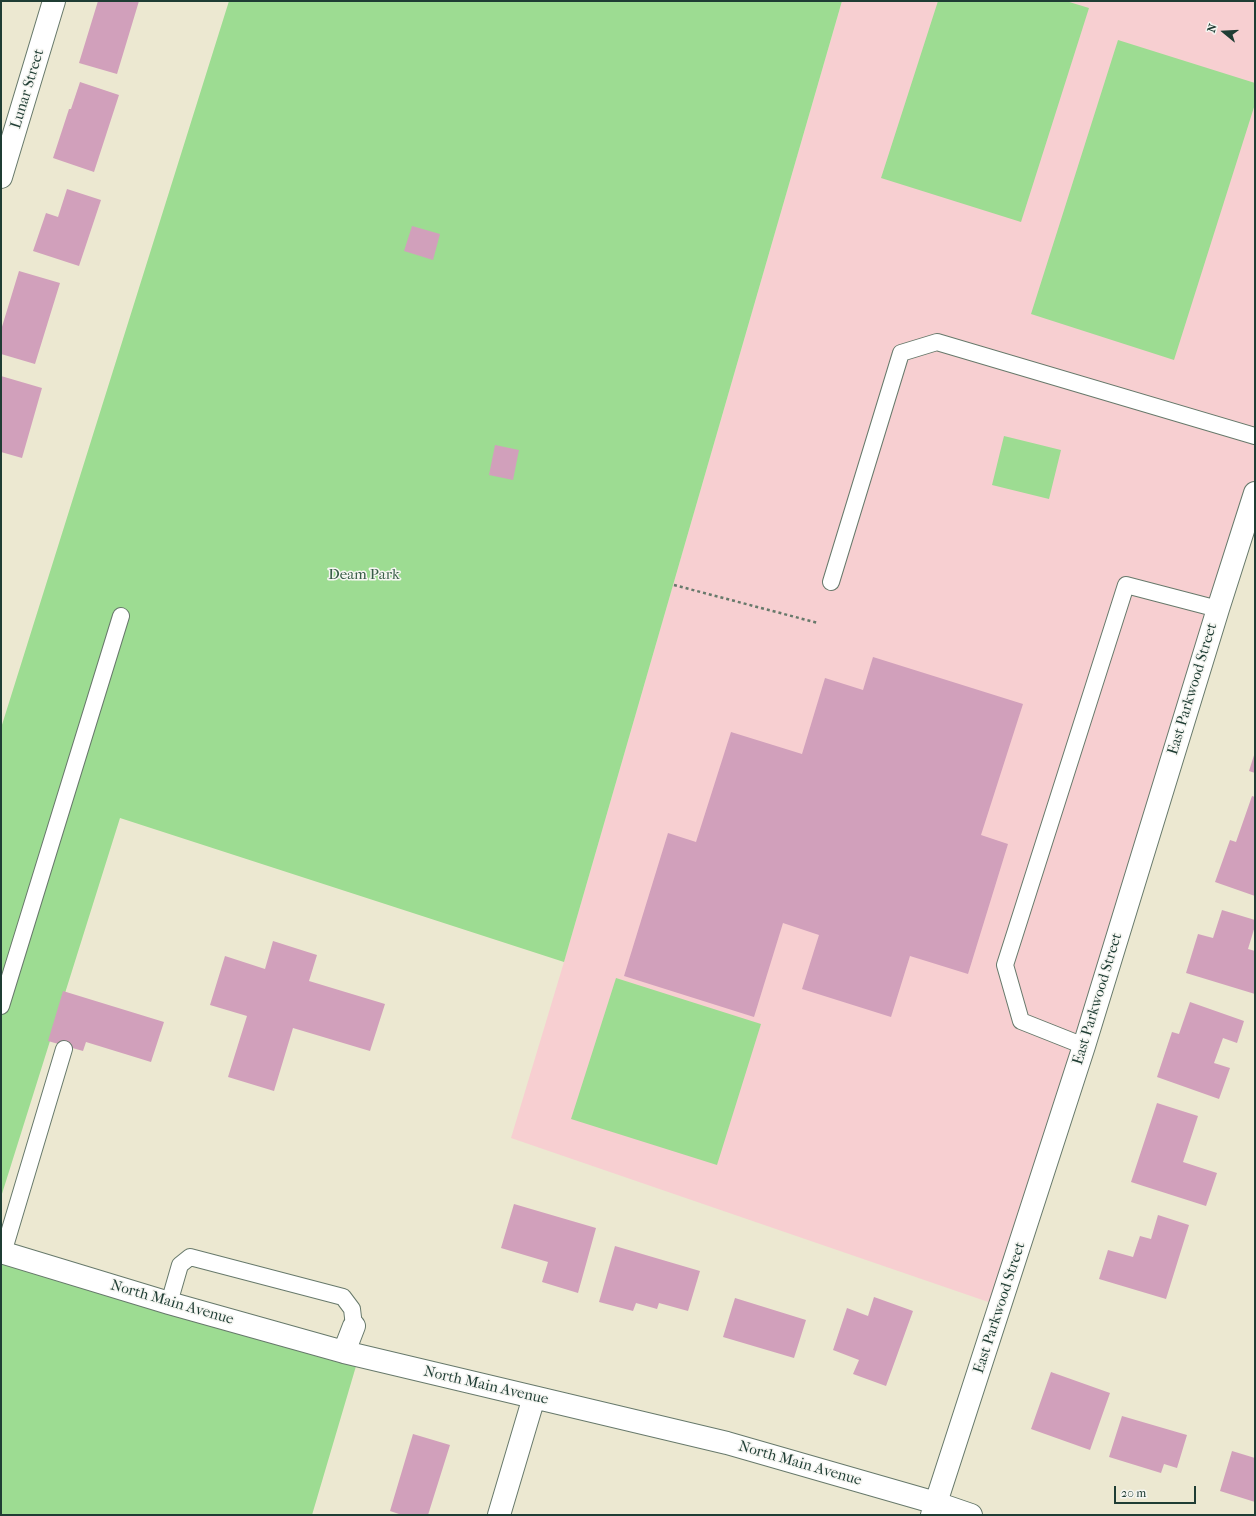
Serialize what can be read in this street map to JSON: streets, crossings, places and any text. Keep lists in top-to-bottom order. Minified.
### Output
{"streets":{"street":["Lunar Street","East Parkwood Street","North Main Avenue"]},"crossings":[["East Parkwood Street","North Main Avenue"]],"parks":["Deam Park"],"scale_bar":"20 m","north":"left"}
